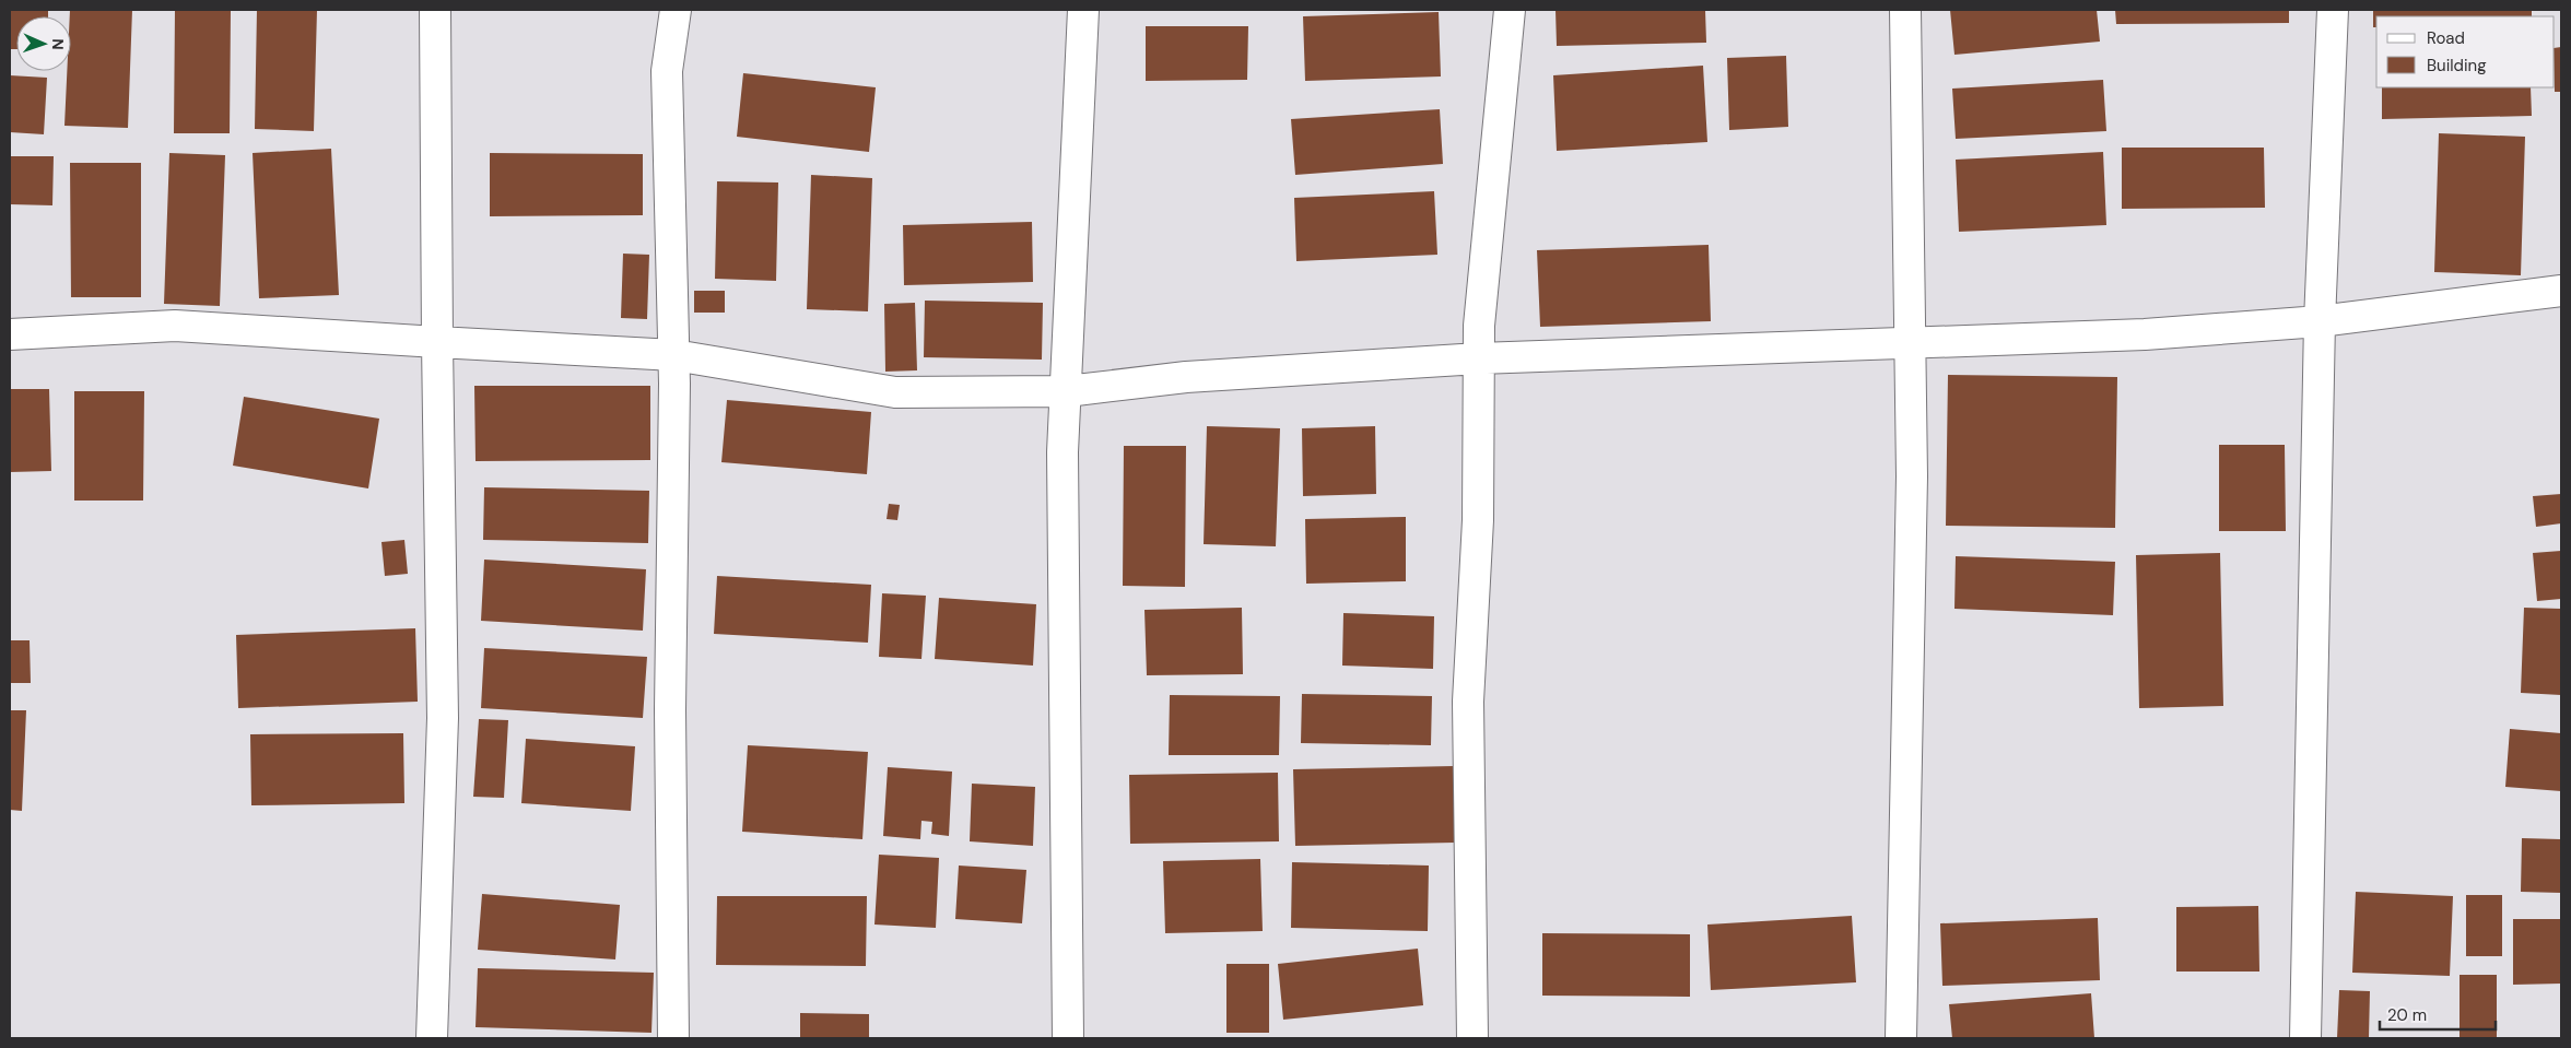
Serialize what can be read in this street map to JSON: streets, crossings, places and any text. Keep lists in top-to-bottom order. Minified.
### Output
{"legend":["Road","Building"],"scale_bar":"20 m","north":"right"}
